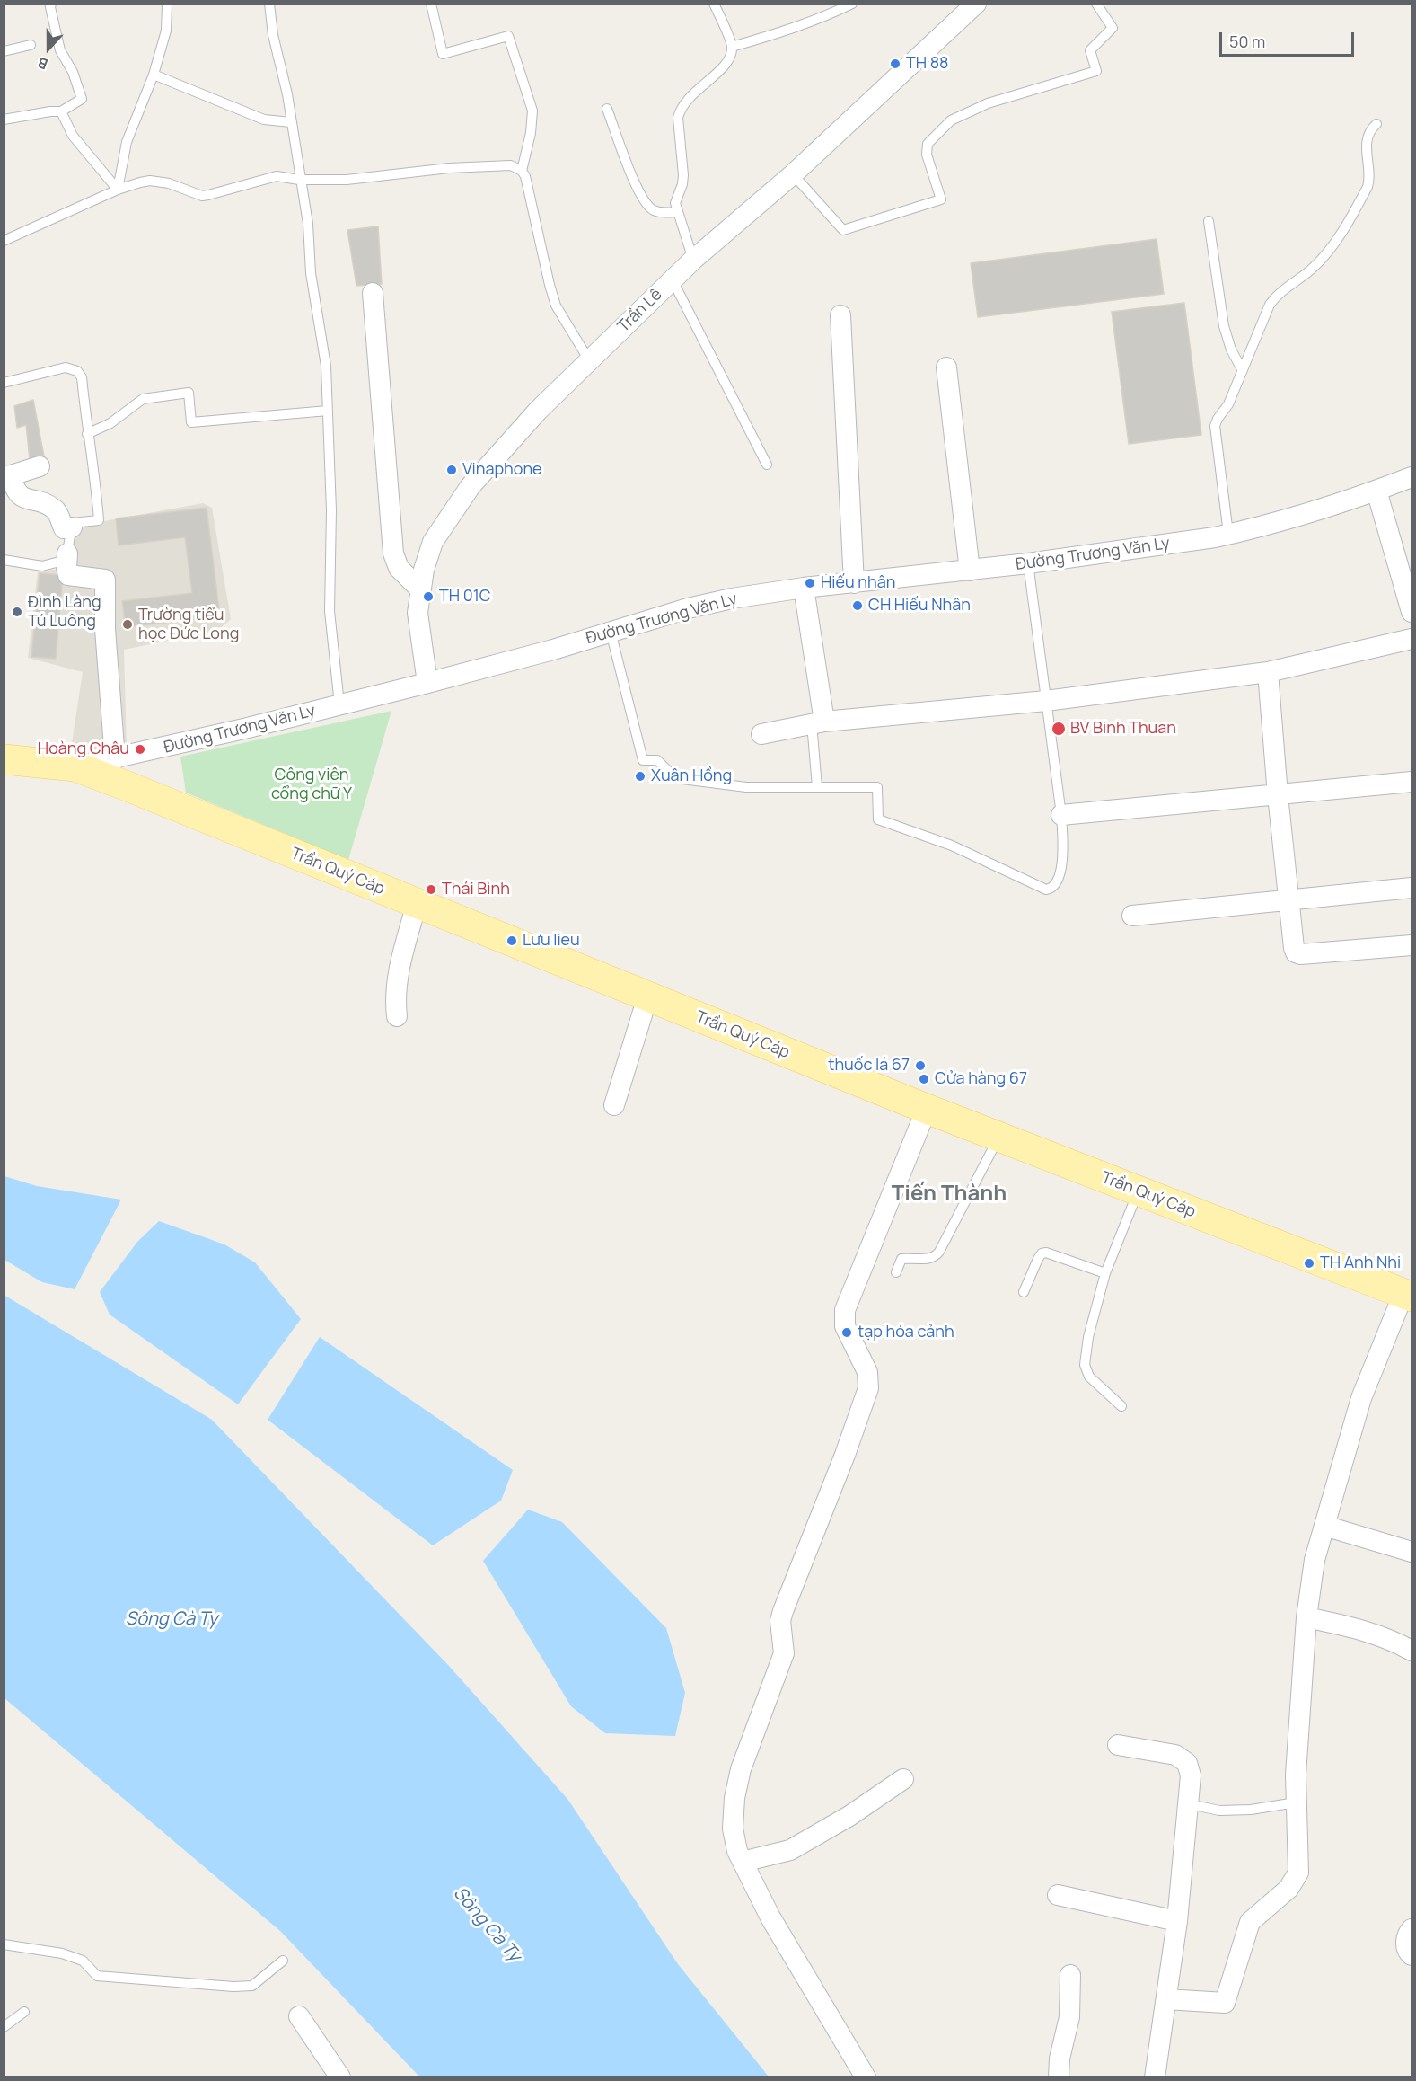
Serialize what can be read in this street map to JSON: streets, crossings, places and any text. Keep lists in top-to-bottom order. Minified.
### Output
{"streets":{"main road":["Trần Quý Cáp"],"street":["Trần Lê","Đường Trương Văn Ly"]},"crossings":[["Trần Lê","Đường Trương Văn Ly"],["Đường Trương Văn Ly","Trần Quý Cáp"]],"districts":["Tiến Thành"],"water":["Sông Cà Ty"],"parks":["Công viên cổng chữ Y"],"places":["TH 88","Vinaphone","Hiếu nhân","TH 01C","CH Hiếu Nhân","Đình Làng Tú Luông","Trường tiểu học Đức Long","BV Binh Thuan","Hoàng Châu","Xuân Hồng","Thái Bình","Lưu lieu","thuốc lá 67","Cửa hàng 67","TH Anh Nhi","tạp hóa cảnh"],"scale_bar":"50 m","north":"bottom"}
